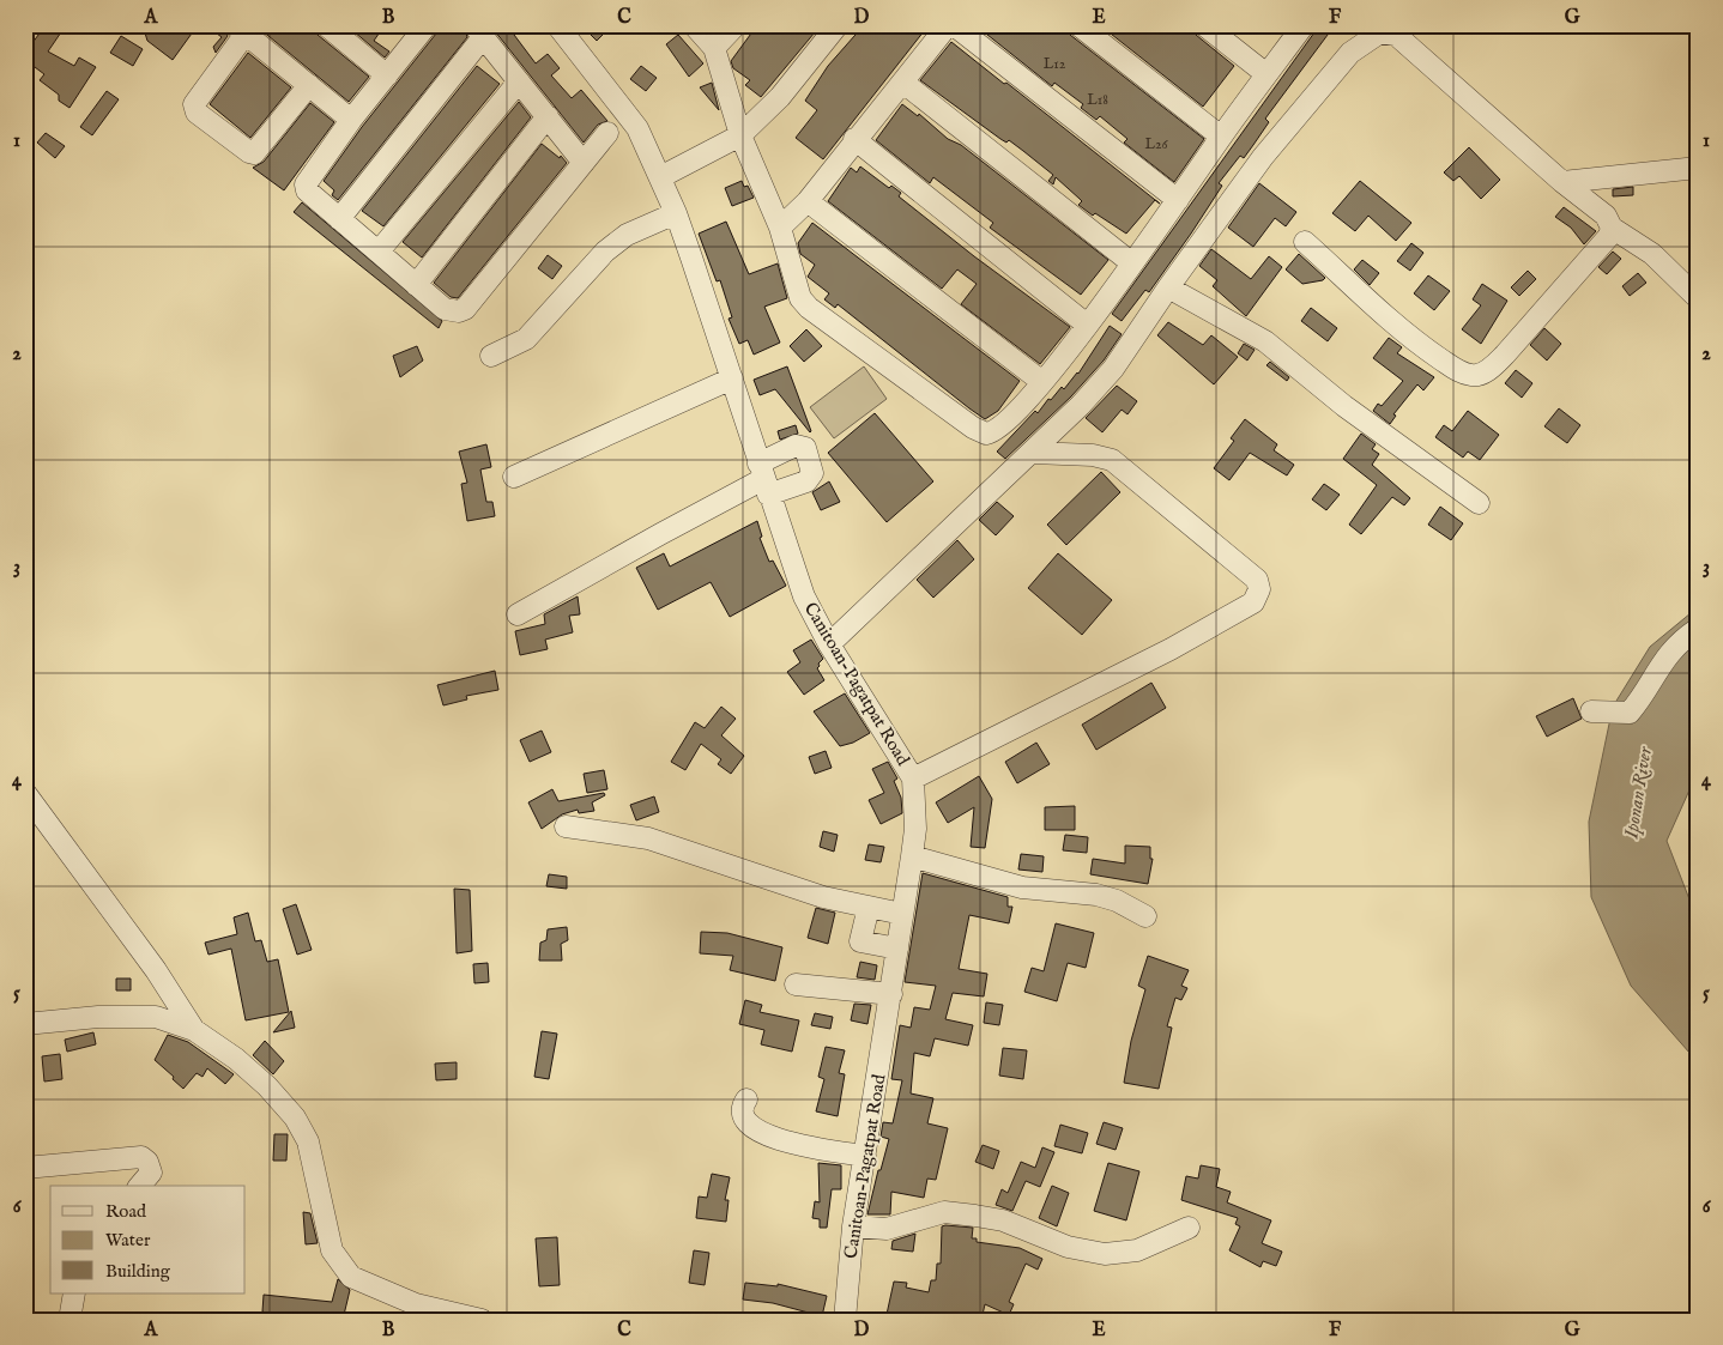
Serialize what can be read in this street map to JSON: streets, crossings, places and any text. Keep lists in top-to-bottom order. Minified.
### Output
{"streets":{"street":["Canitoan-Pagatpat Road"]},"water":["Iponan River"],"house_numbers":["L12","L18","L26"],"legend":["Road","Water","Building"],"grid":{"columns":["A","B","C","D","E","F","G"],"rows":["1","2","3","4","5","6"]}}
